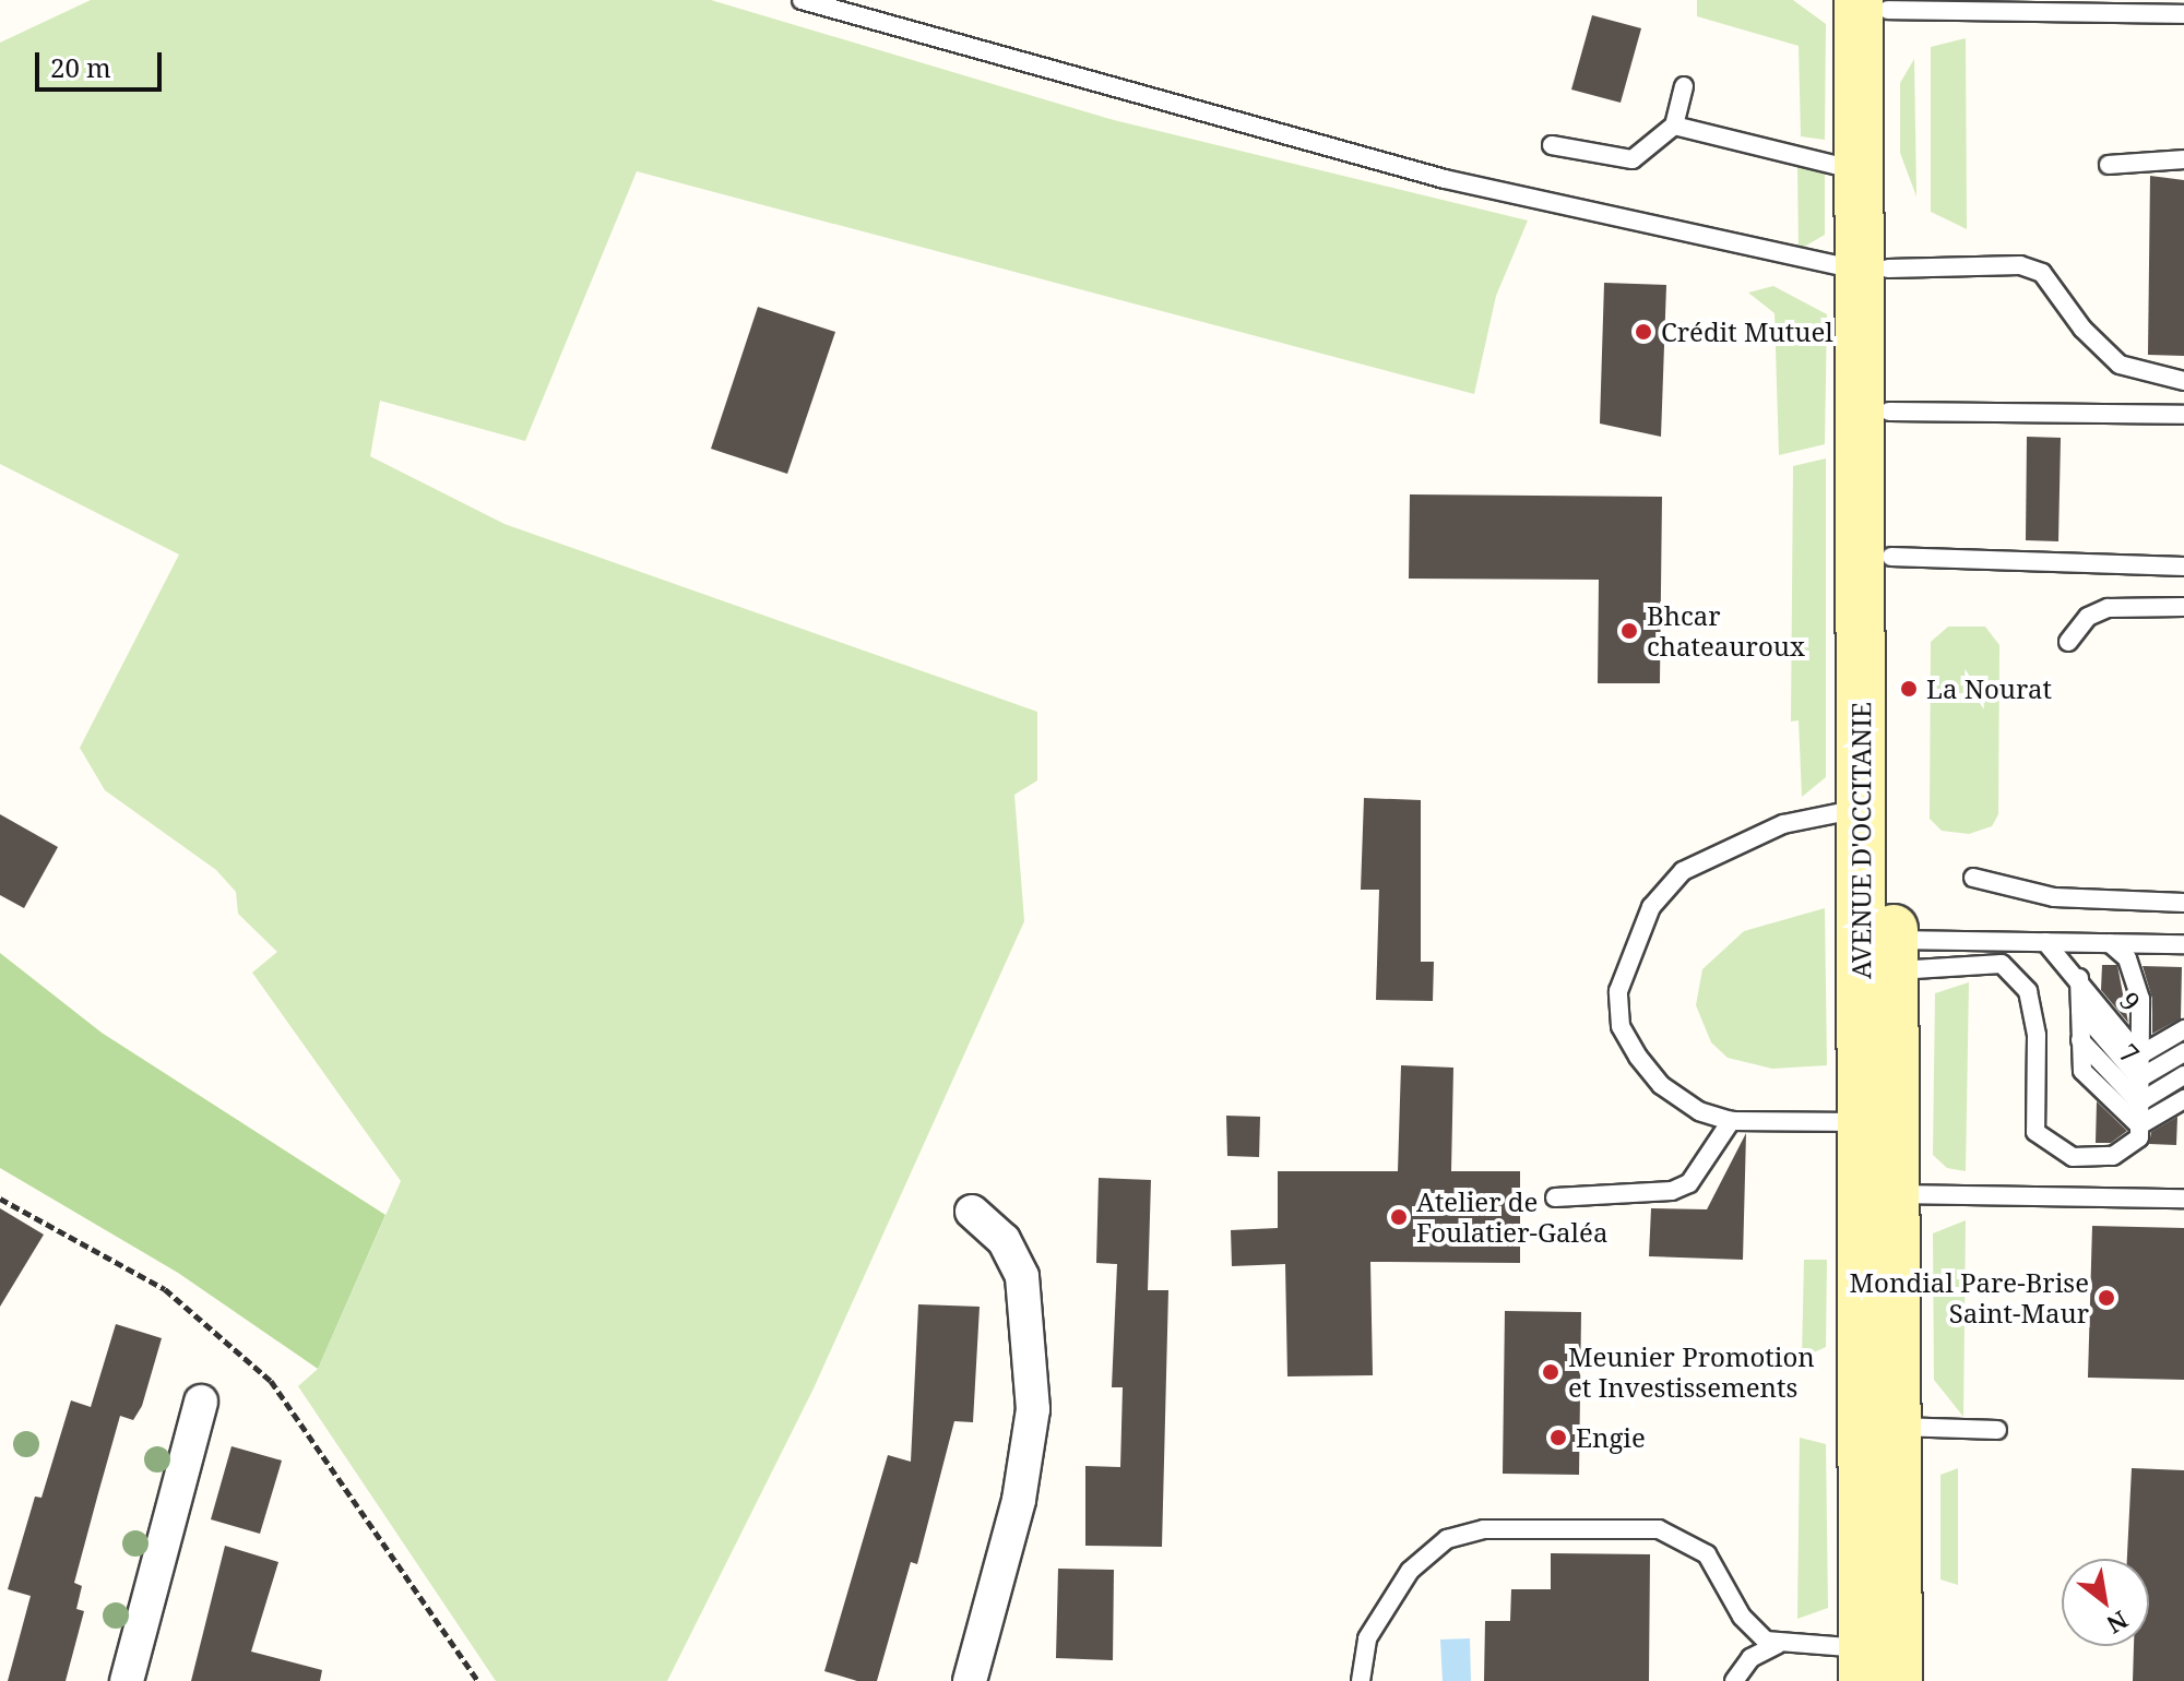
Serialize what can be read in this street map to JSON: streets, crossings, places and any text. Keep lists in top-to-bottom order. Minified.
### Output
{"streets":{"main road":["AVENUE D'OCCITANIE"],"lane":["9","7"]},"places":["Crédit Mutuel","Bhcar chateauroux","La Nourat","Atelier de Foulatier-Galéa","Mondial Pare-Brise Saint-Maur","Meunier Promotion et Investissements","Engie"],"scale_bar":"20 m","north":"bottom right"}
